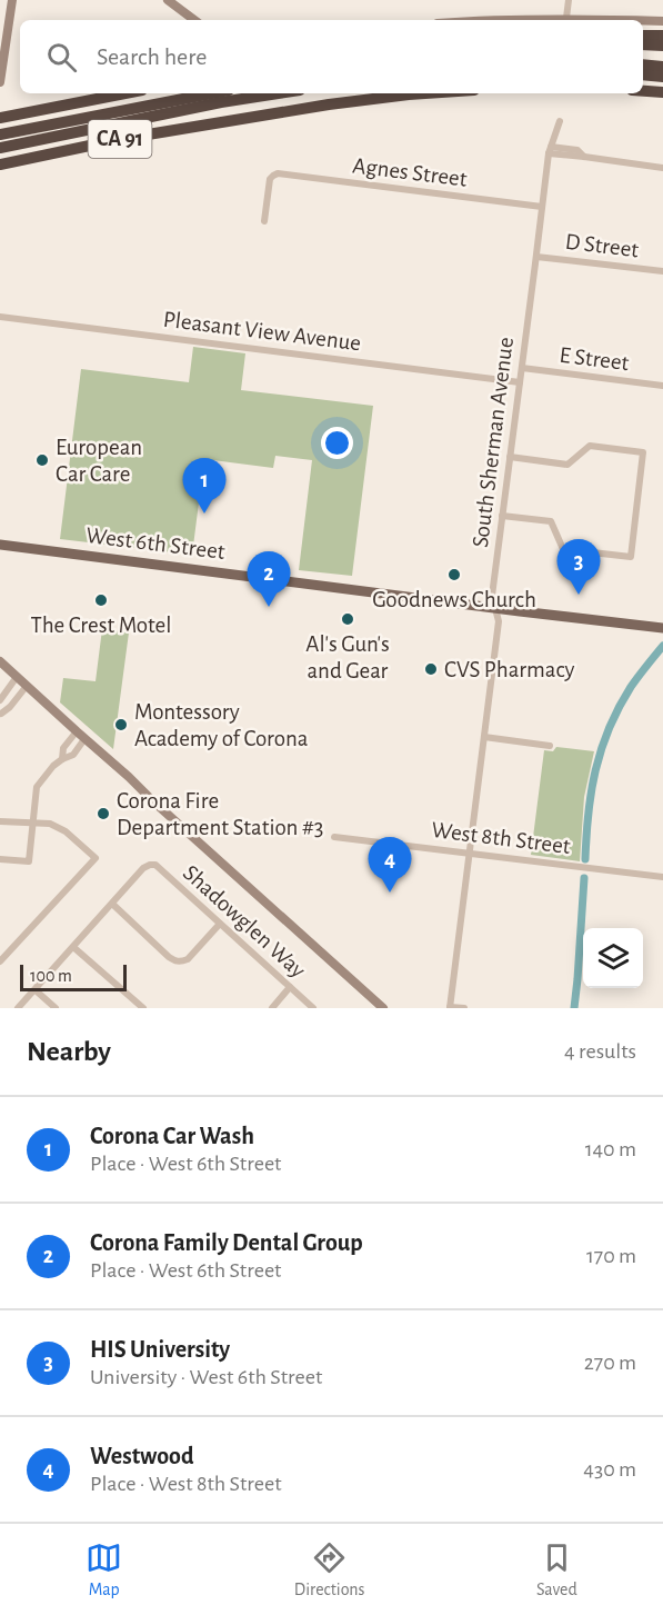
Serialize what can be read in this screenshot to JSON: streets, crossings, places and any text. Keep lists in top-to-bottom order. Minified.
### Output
{"streets":{"highway":["CA 91"],"main road":["West 6th Street"],"street":["Agnes Street","D Street","Pleasant View Avenue","E Street","South Sherman Avenue","West 8th Street","Shadowglen Way"]},"crossings":[["Agnes Street","South Sherman Avenue"],["D Street","South Sherman Avenue"],["Pleasant View Avenue","South Sherman Avenue"],["E Street","South Sherman Avenue"],["South Sherman Avenue","West 6th Street"],["South Sherman Avenue","West 8th Street"]],"places":["European Car Care","Goodnews Church","The Crest Motel","Al's Gun's and Gear","CVS Pharmacy","Montessory Academy of Corona","Corona Fire Department Station #3"],"scale_bar":"100 m","page":{"search":"Search here","pins":["1","3","2","4"],"scale":"100 m","heading":["Nearby","4 results"],"list":[{"mark":"1","name":"Corona Car Wash","note":"Place · West 6th Street","value":"140 m"},{"mark":"2","name":"Corona Family Dental Group","note":"Place · West 6th Street","value":"170 m"},{"mark":"3","name":"HIS University","note":"University · West 6th Street","value":"270 m"},{"mark":"4","name":"Westwood","note":"Place · West 8th Street","value":"430 m"}],"nav":["Map","Directions","Saved"]}}
